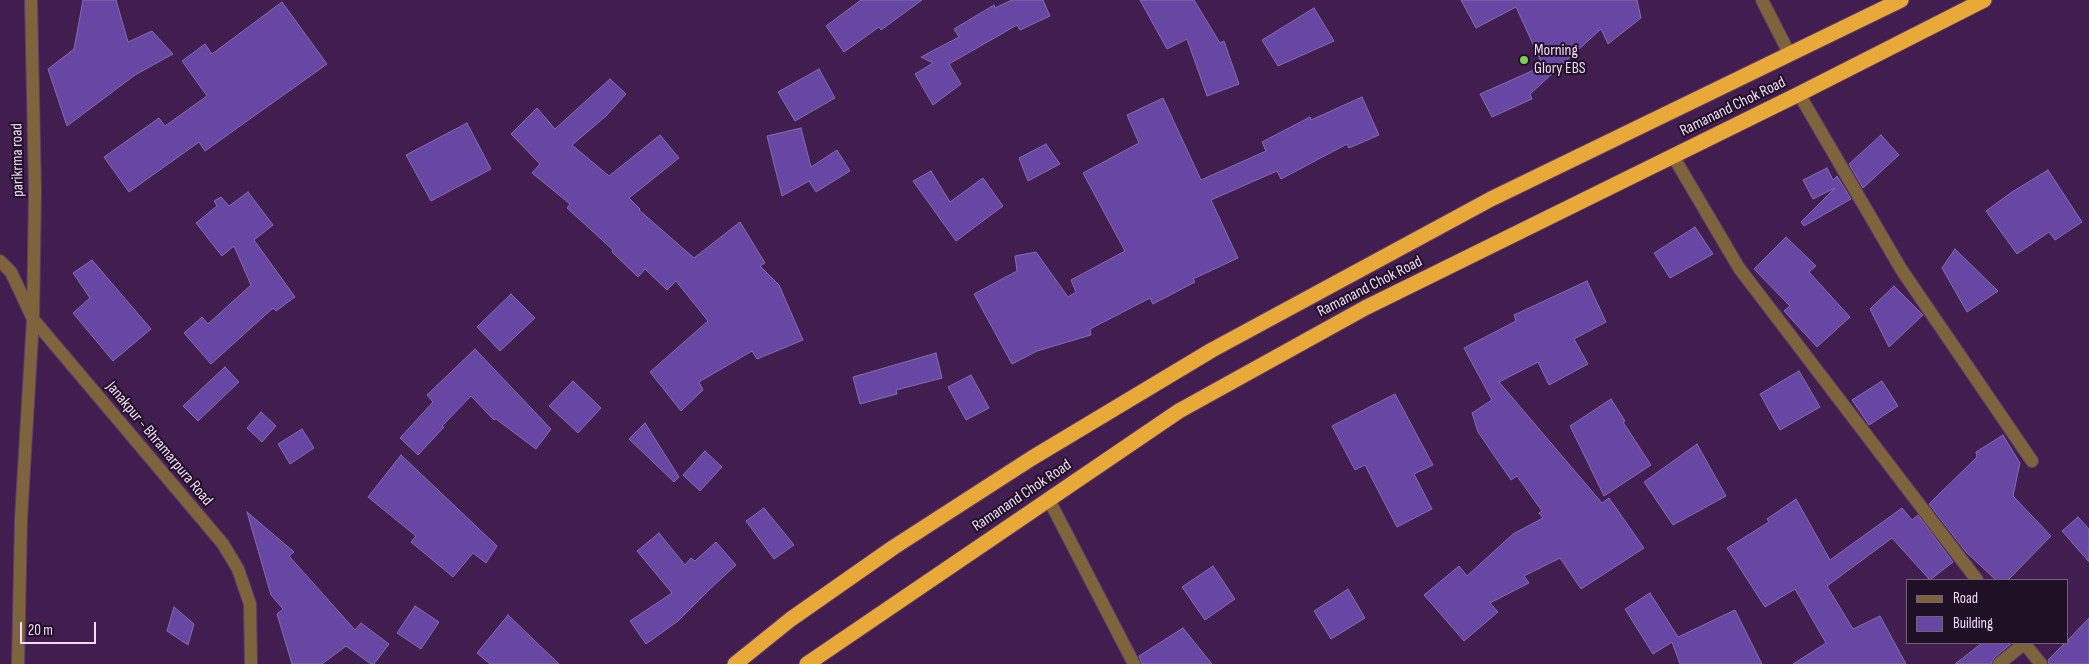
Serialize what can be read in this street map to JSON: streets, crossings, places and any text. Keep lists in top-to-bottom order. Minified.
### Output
{"streets":{"highway":["Ramanand Chok Road"],"street":["parikrma road","Janakpur - Bhramarpura Road"]},"crossings":[["parikrma road","Janakpur - Bhramarpura Road"]],"places":["Morning Glory EBS"],"legend":["Road","Building"],"scale_bar":"20 m"}
